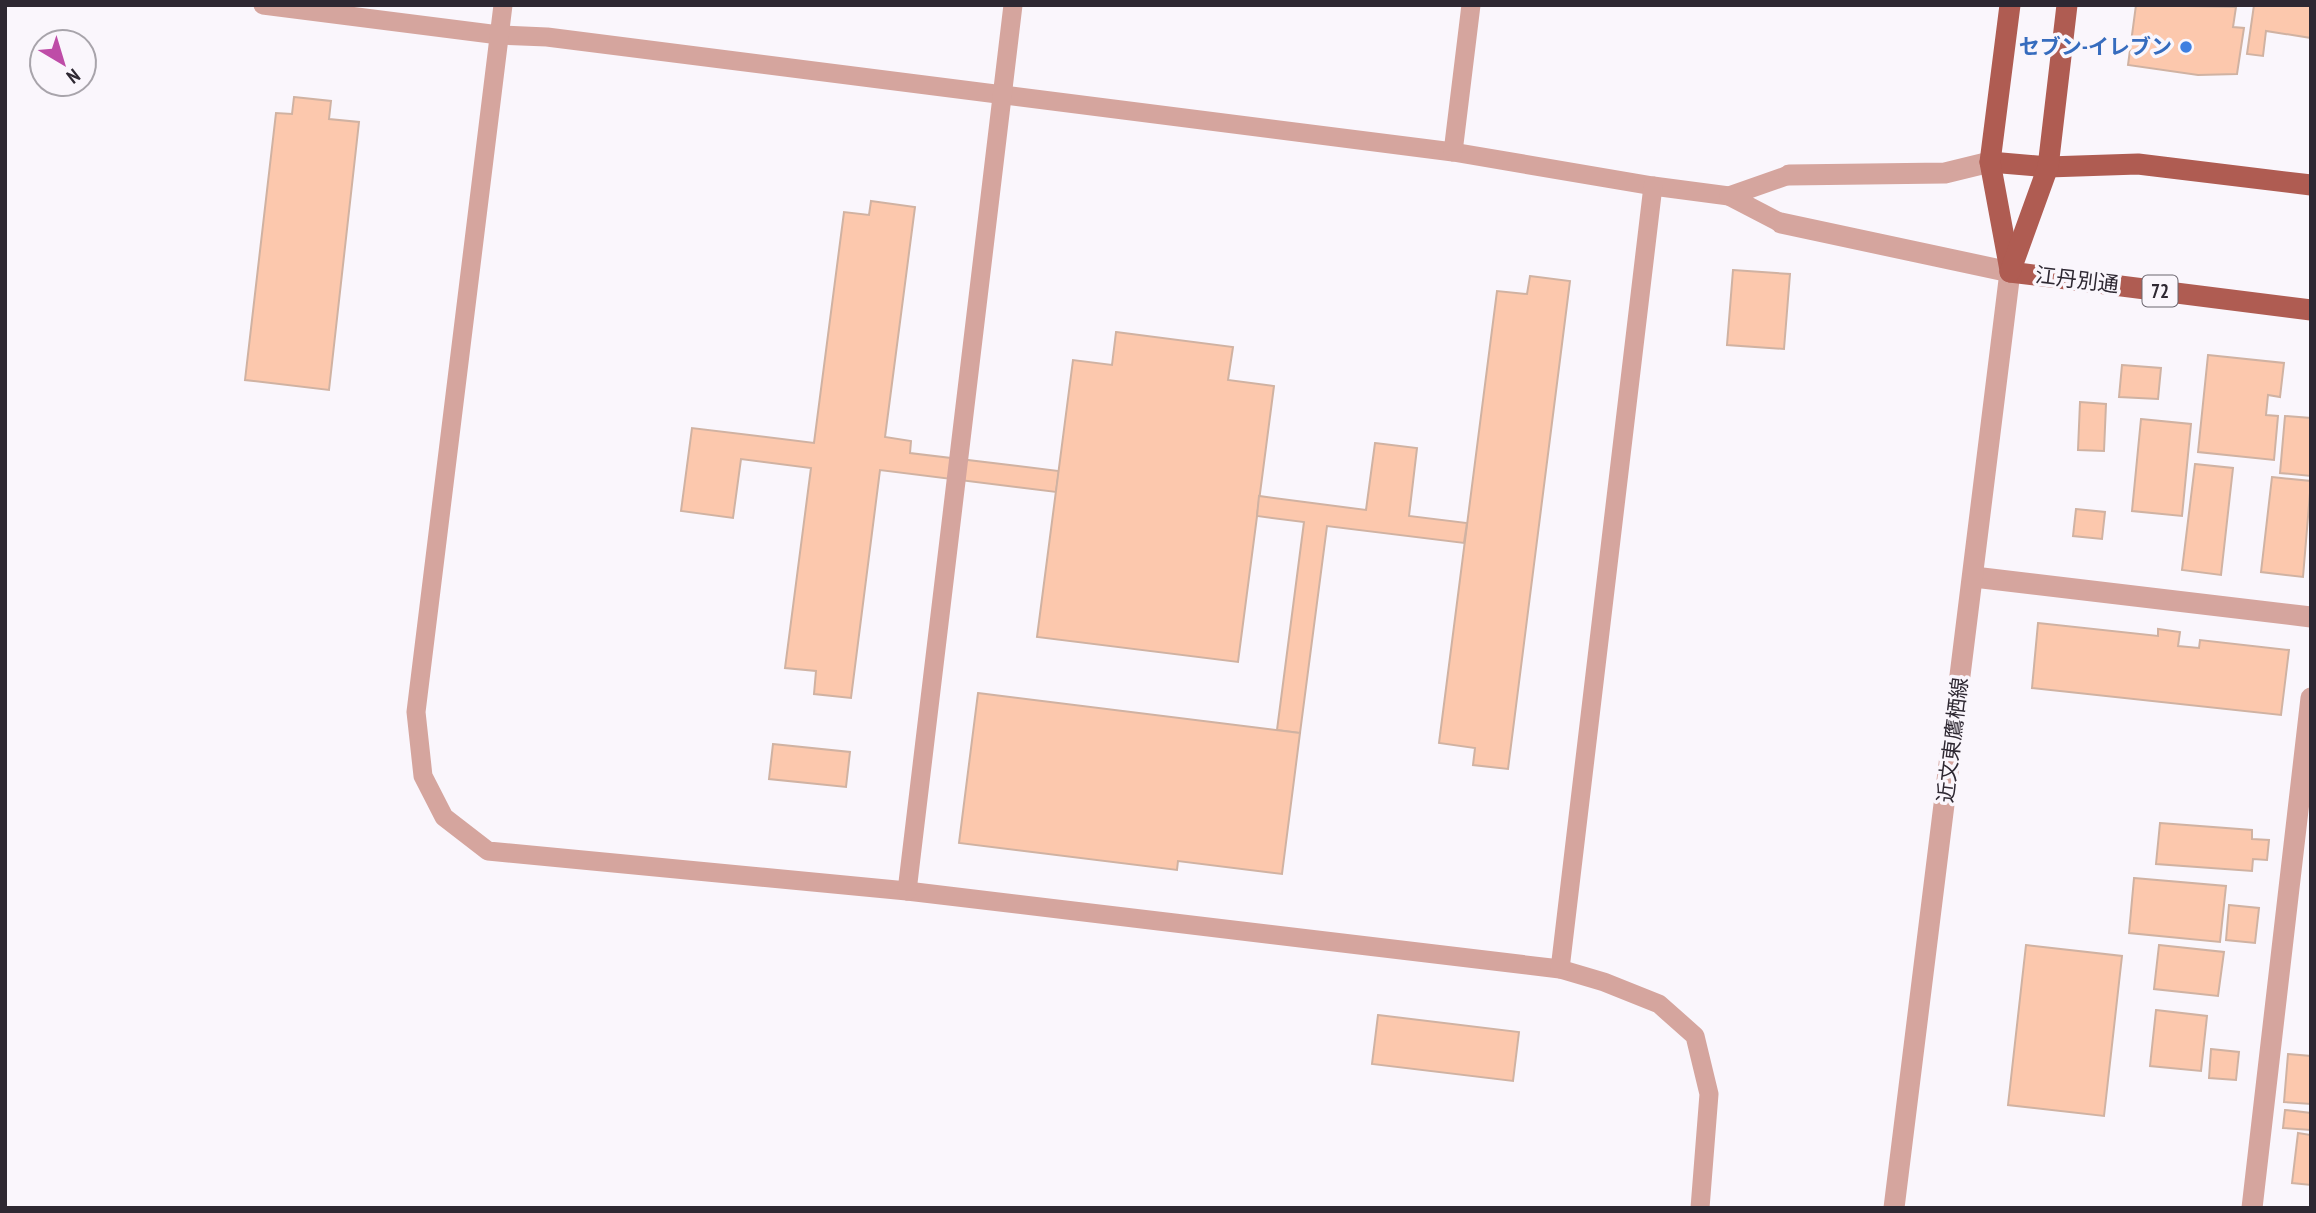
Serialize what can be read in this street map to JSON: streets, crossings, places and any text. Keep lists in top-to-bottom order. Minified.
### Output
{"streets":{"main road":["江丹別通","72","近文東鷹栖線"]},"crossings":[["江丹別通","近文東鷹栖線"]],"places":["セブン-イレブン"],"north":"bottom right"}
